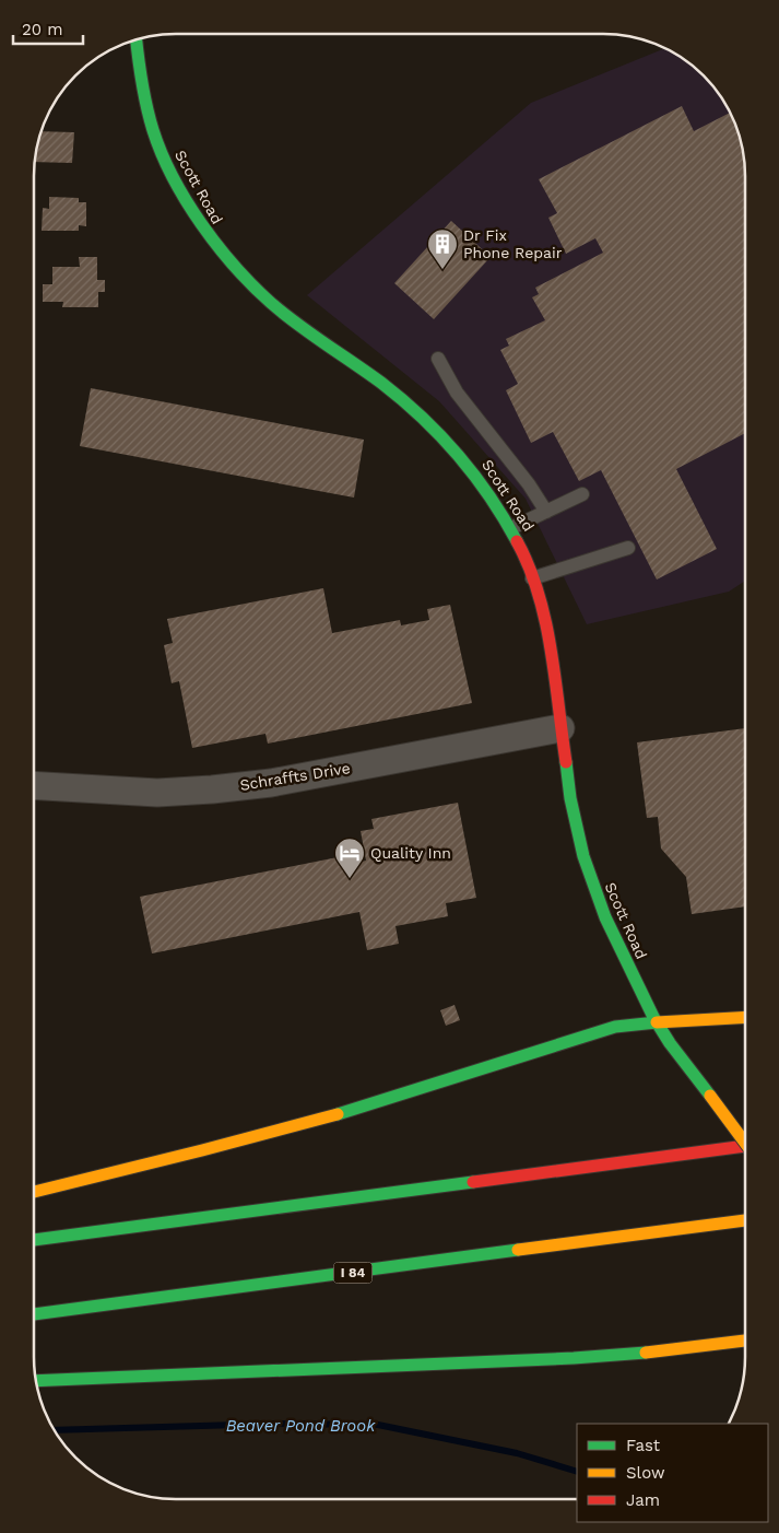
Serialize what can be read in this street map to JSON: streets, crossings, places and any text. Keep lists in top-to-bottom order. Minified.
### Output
{"streets":{"main road":["Scott Road","I 84"],"street":["Schraffts Drive"]},"crossings":[["Scott Road","Schraffts Drive"]],"water":["Beaver Pond Brook"],"places":{"building":["Dr Fix Phone Repair"],"hotel":["Quality Inn"]},"legend":["Fast","Slow","Jam"],"scale_bar":"20 m"}
